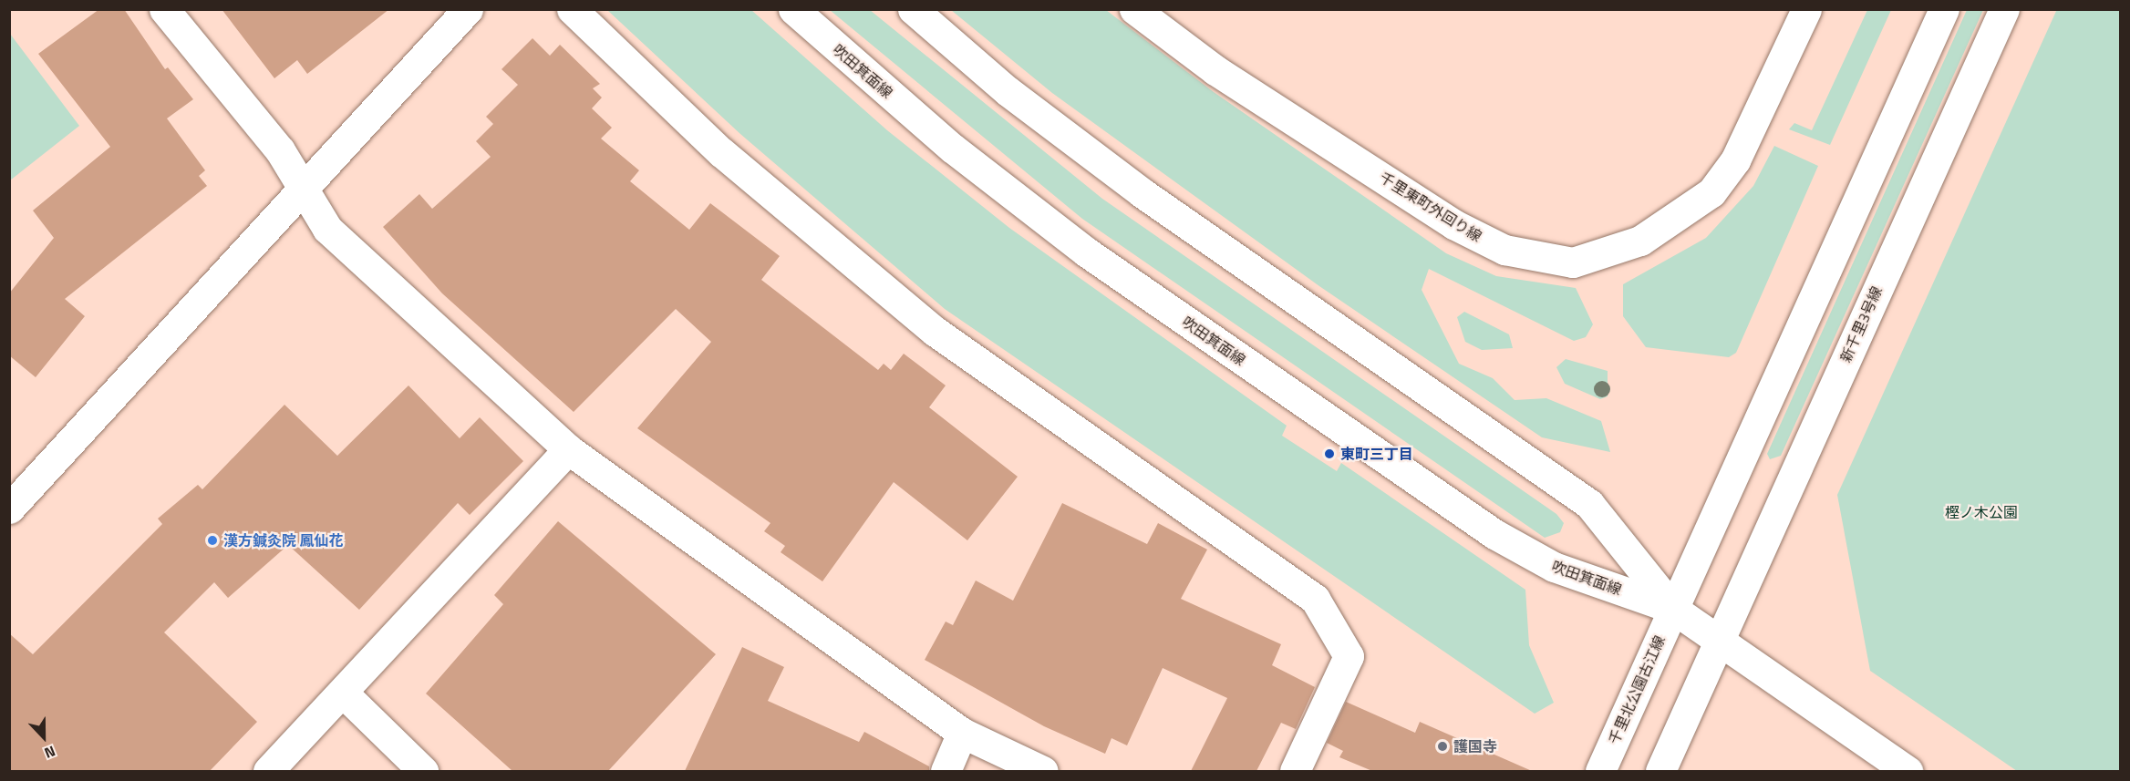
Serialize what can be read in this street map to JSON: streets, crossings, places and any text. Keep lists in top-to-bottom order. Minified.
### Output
{"streets":{"street":["吹田箕面線","千里東町外回り線","新千里3号線","千里北公園古江線"]},"crossings":[["吹田箕面線","新千里3号線"],["吹田箕面線","千里北公園古江線"]],"parks":["樫ノ木公園"],"places":["東町三丁目","漢方鍼灸院 鳳仙花","護国寺"],"north":"bottom"}
